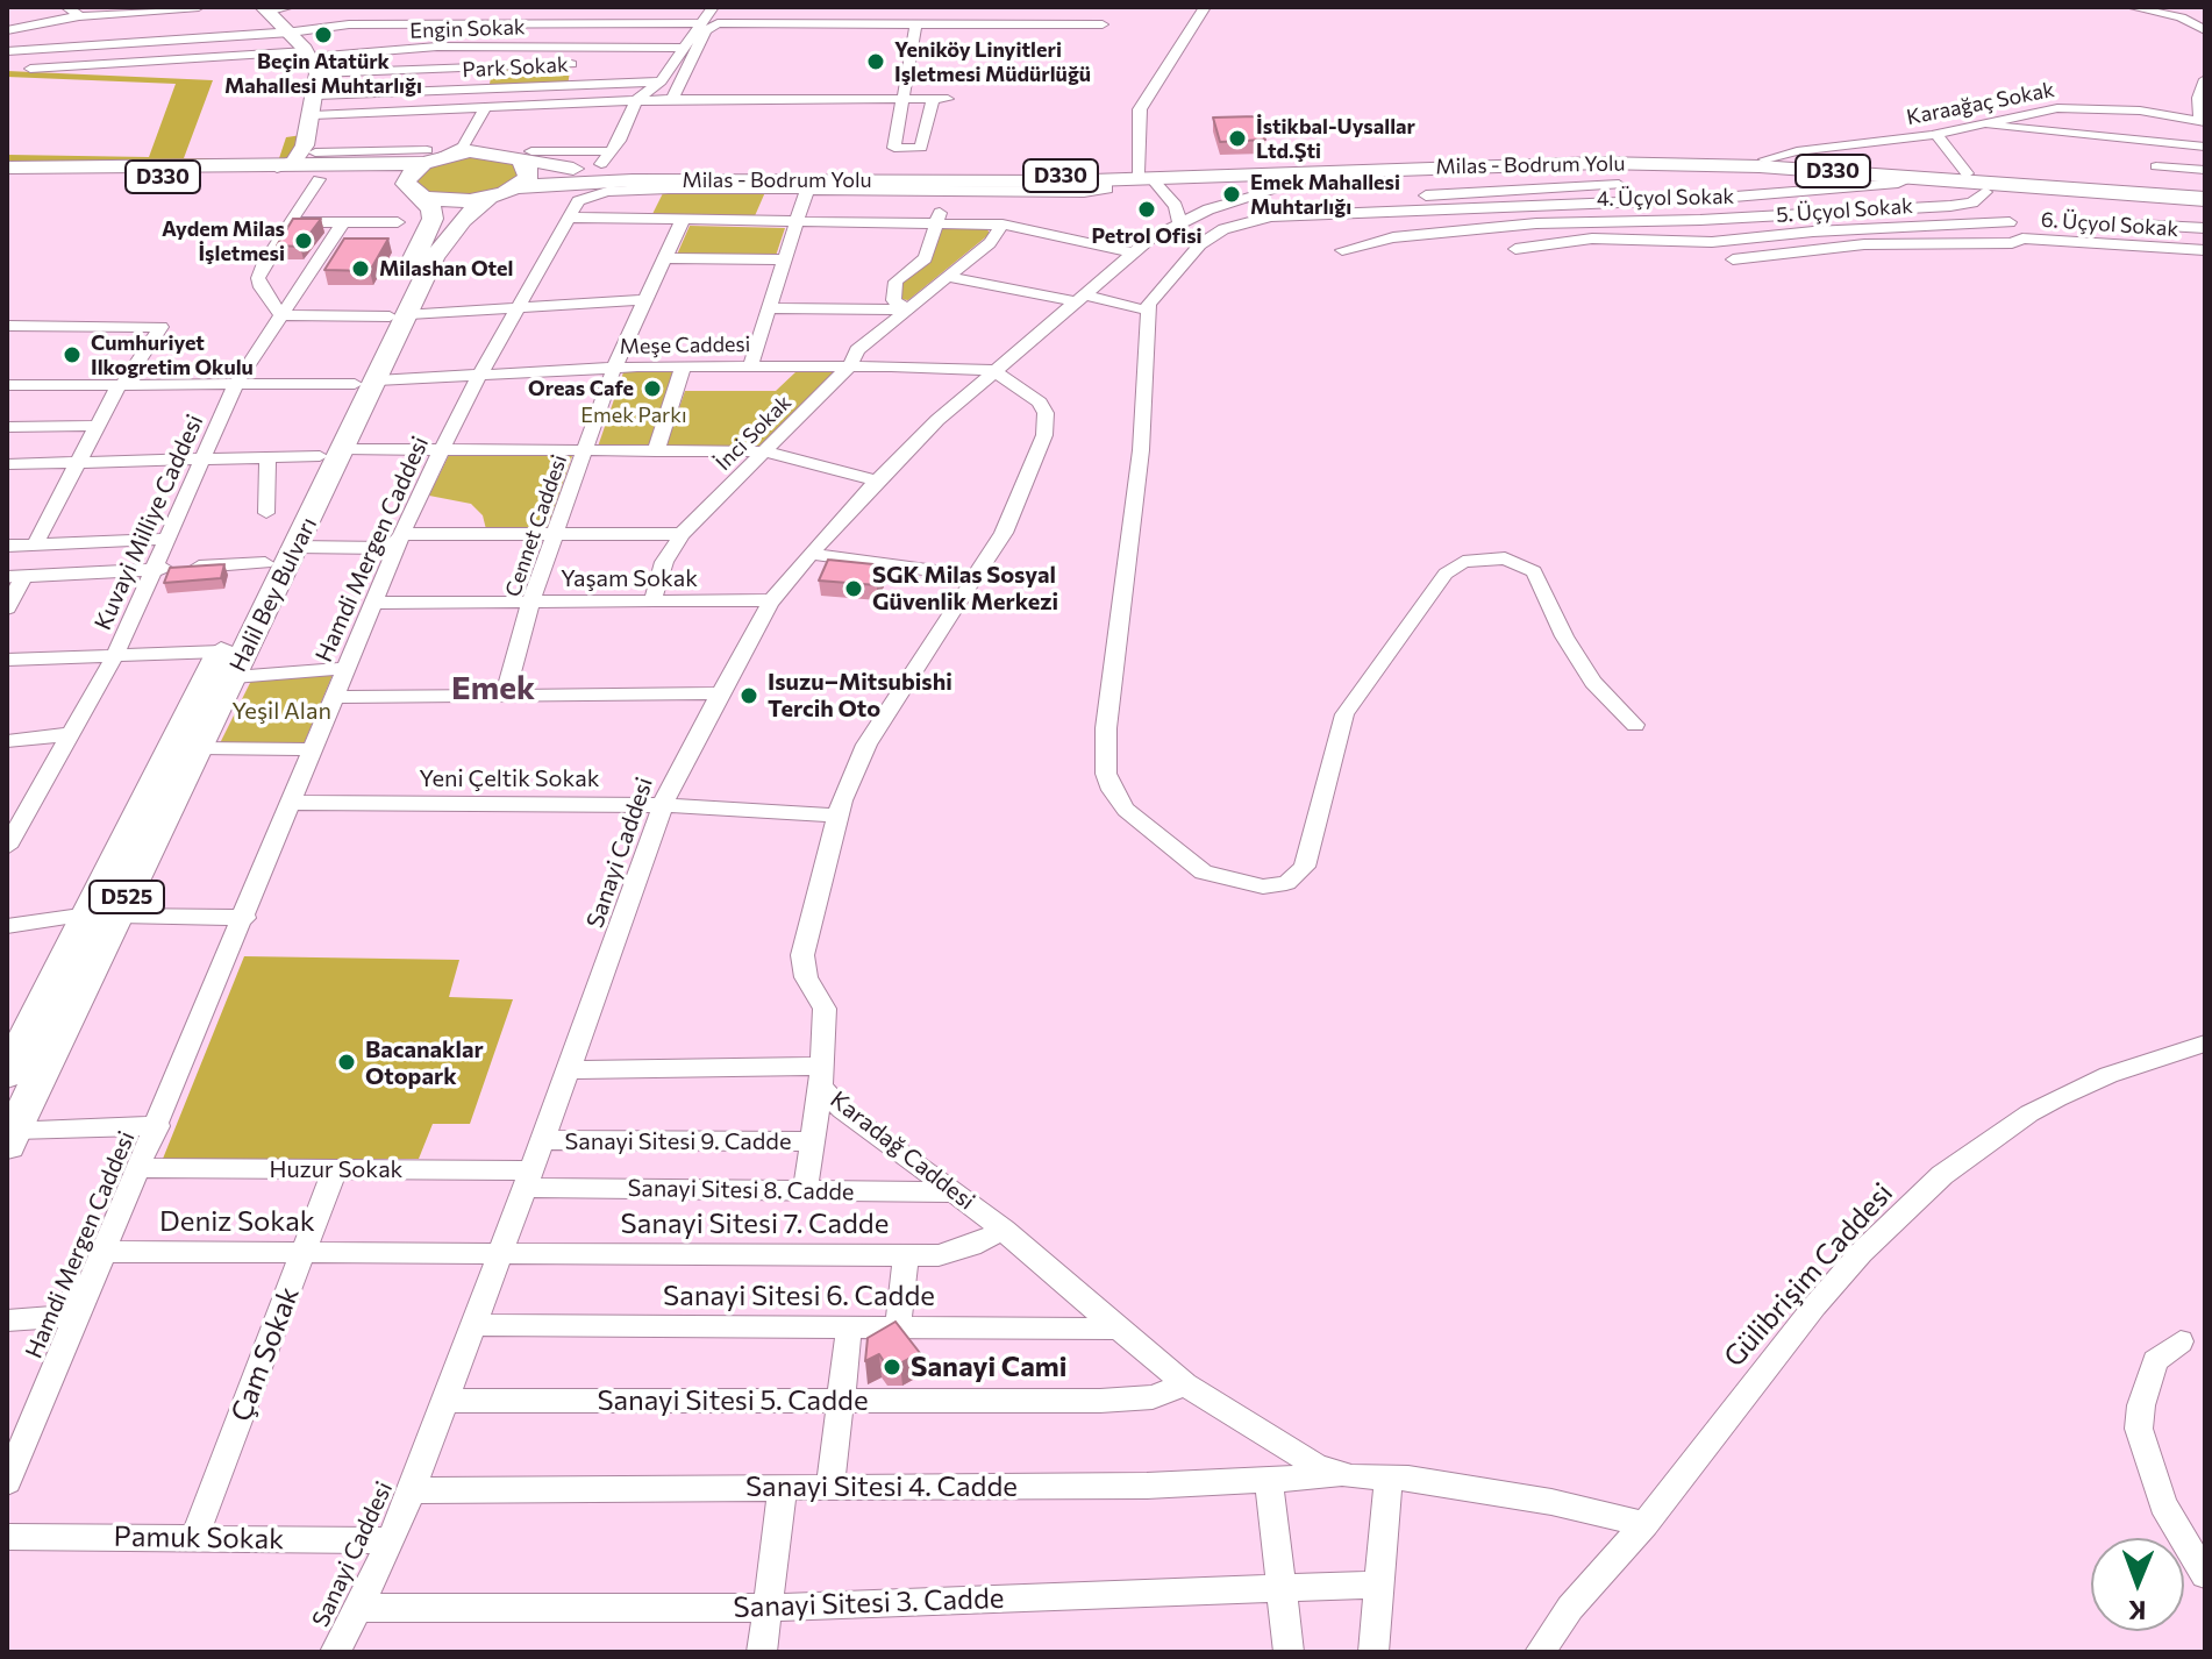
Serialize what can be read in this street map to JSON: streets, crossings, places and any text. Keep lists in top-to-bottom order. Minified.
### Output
{"streets":{"highway":["Milas - Bodrum Yolu","D330","Halil Bey Bulvarı","D525"],"street":["Engin Sokak","Park Sokak","Karaağaç Sokak","4. Üçyol Sokak","5. Üçyol Sokak","6. Üçyol Sokak","Meşe Caddesi","İnci Sokak","Kuvayi Milliye Caddesi","Cennet Caddesi","Hamdi Mergen Caddesi","Yaşam Sokak","Yeni Çeltik Sokak","Sanayi Caddesi","Sanayi Sitesi 9. Cadde","Karadağ Caddesi","Huzur Sokak","Sanayi Sitesi 8. Cadde","Deniz Sokak","Sanayi Sitesi 7. Cadde","Gülibrişim Caddesi","Sanayi Sitesi 6. Cadde","Çam Sokak","Sanayi Sitesi 5. Cadde","Sanayi Sitesi 4. Cadde","Pamuk Sokak","Sanayi Sitesi 3. Cadde"]},"crossings":[["Karaağaç Sokak","Milas - Bodrum Yolu"],["Milas - Bodrum Yolu","D330"],["Milas - Bodrum Yolu","4. Üçyol Sokak"],["Milas - Bodrum Yolu","Hamdi Mergen Caddesi"],["Milas - Bodrum Yolu","Sanayi Caddesi"],["Meşe Caddesi","İnci Sokak"],["Meşe Caddesi","Kuvayi Milliye Caddesi"],["Meşe Caddesi","Cennet Caddesi"],["Meşe Caddesi","Hamdi Mergen Caddesi"],["Meşe Caddesi","Halil Bey Bulvarı"],["Meşe Caddesi","Sanayi Caddesi"],["Meşe Caddesi","Karadağ Caddesi"],["İnci Sokak","Yaşam Sokak"],["Cennet Caddesi","Yaşam Sokak"],["Hamdi Mergen Caddesi","Yaşam Sokak"],["Hamdi Mergen Caddesi","Yeni Çeltik Sokak"],["Hamdi Mergen Caddesi","Huzur Sokak"],["Hamdi Mergen Caddesi","Deniz Sokak"],["Yaşam Sokak","Sanayi Caddesi"],["Halil Bey Bulvarı","D525"],["Yeni Çeltik Sokak","Sanayi Caddesi"],["Yeni Çeltik Sokak","Karadağ Caddesi"],["Sanayi Caddesi","Sanayi Sitesi 9. Cadde"],["Sanayi Caddesi","Karadağ Caddesi"],["Sanayi Caddesi","Huzur Sokak"],["Sanayi Caddesi","Sanayi Sitesi 8. Cadde"],["Sanayi Caddesi","Deniz Sokak"],["Sanayi Caddesi","Sanayi Sitesi 7. Cadde"],["Sanayi Caddesi","Sanayi Sitesi 6. Cadde"],["Sanayi Caddesi","Sanayi Sitesi 5. Cadde"],["Sanayi Caddesi","Sanayi Sitesi 4. Cadde"],["Sanayi Caddesi","Pamuk Sokak"],["Sanayi Caddesi","Sanayi Sitesi 3. Cadde"],["Karadağ Caddesi","Sanayi Sitesi 8. Cadde"],["Karadağ Caddesi","Sanayi Sitesi 7. Cadde"],["Karadağ Caddesi","Gülibrişim Caddesi"],["Karadağ Caddesi","Sanayi Sitesi 6. Cadde"],["Karadağ Caddesi","Sanayi Sitesi 5. Cadde"],["Karadağ Caddesi","Sanayi Sitesi 4. Cadde"],["Huzur Sokak","Sanayi Sitesi 8. Cadde"],["Huzur Sokak","Çam Sokak"],["Deniz Sokak","Sanayi Sitesi 7. Cadde"],["Deniz Sokak","Çam Sokak"],["Çam Sokak","Pamuk Sokak"]],"districts":["Emek"],"parks":["Emek Parkı","Yeşil Alan"],"places":["Beçin Atatürk Mahallesi Muhtarlığı","Yeniköy Linyitleri Işletmesi Müdürlüğü","İstikbal-Uysallar Ltd.Şti","Emek Mahallesi Muhtarlığı","Petrol Ofisi","Aydem Milas İşletmesi","Milashan Otel","Cumhuriyet Ilkogretim Okulu","Oreas Cafe","SGK Milas Sosyal Güvenlik Merkezi","Isuzu–Mitsubishi Tercih Oto","Bacanaklar Otopark","Sanayi Cami"],"north":"bottom"}
